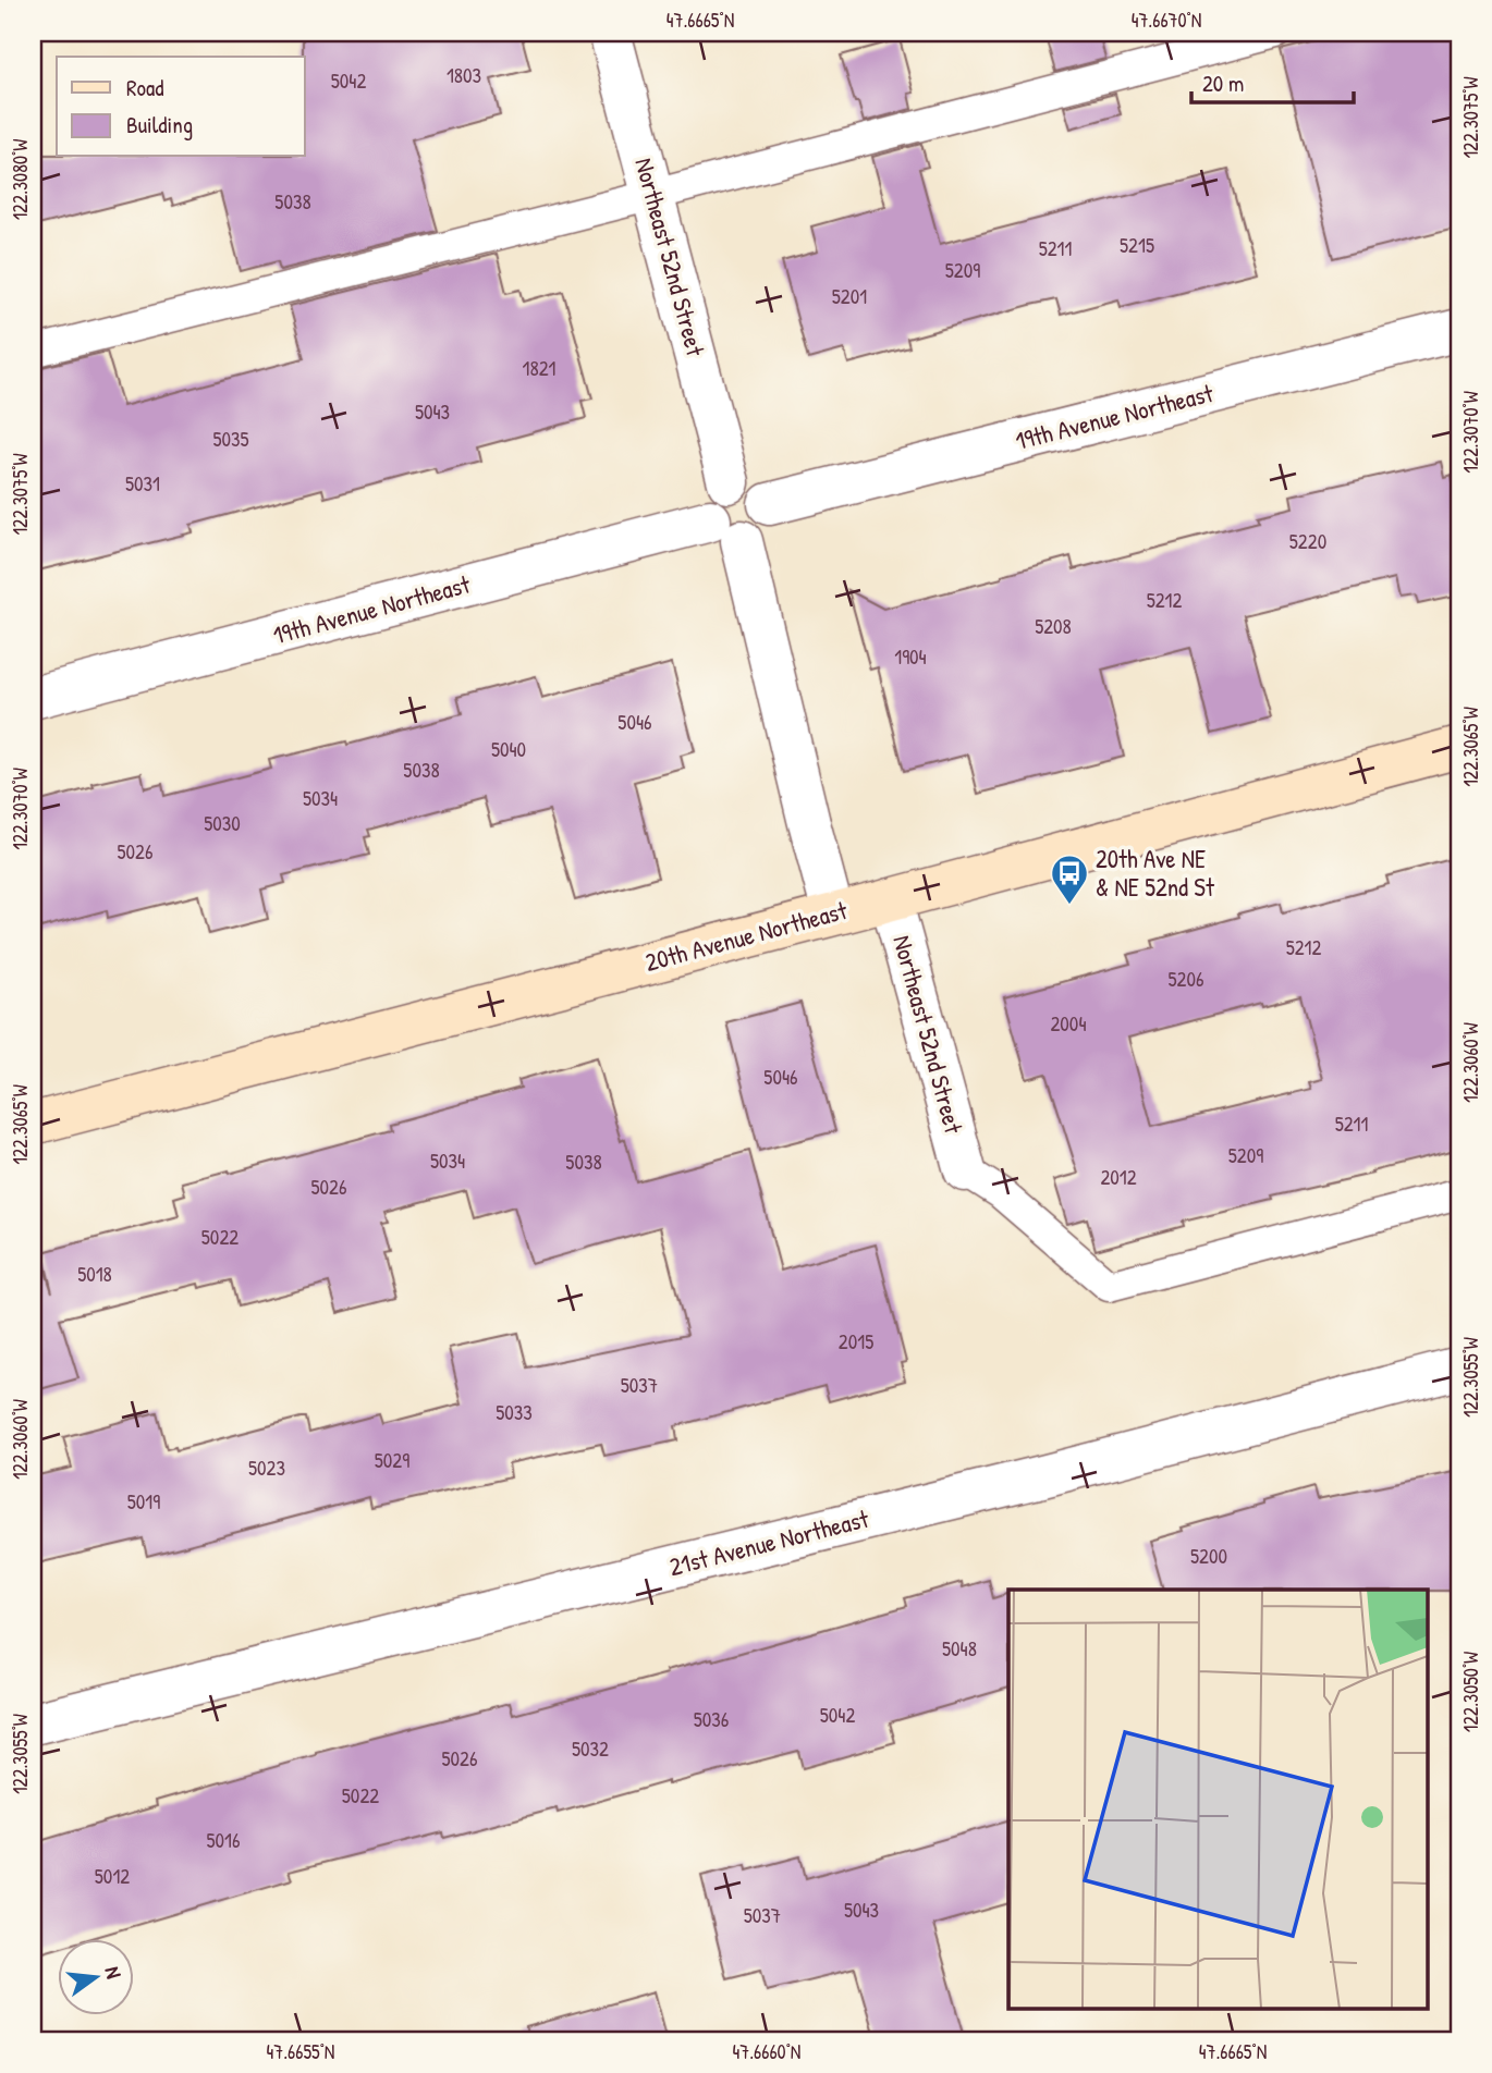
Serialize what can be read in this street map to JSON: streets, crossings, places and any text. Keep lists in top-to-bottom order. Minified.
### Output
{"streets":{"street":["Northeast 52nd Street","19th Avenue Northeast","20th Avenue Northeast","21st Avenue Northeast"]},"crossings":[["Northeast 52nd Street","19th Avenue Northeast"],["Northeast 52nd Street","20th Avenue Northeast"]],"places":{"bus stop":["20th Ave NE & NE 52nd St"]},"house_numbers":["1803","5042","5038","5215","5211","5209","5201","1821","5043","5035","5031","5220","5212","5208","1904","5046","5040","5038","5034","5030","5026","5212","5206","2004","5046","5211","5209","5034","5038","2012","5026","5022","5018","2015","5037","5033","5029","5023","5019","5200","5048","5042","5036","5032","5026","5022","5016","5012","5043","5037"],"legend":["Road","Building"],"scale_bar":"20 m","north":"right","coordinates":["47.6665°N","47.6670°N","122.3075°W","122.3080°W","122.3070°W","122.3065°W","122.3060°W","122.3055°W","122.3050°W","47.6655°N","47.6660°N"]}
